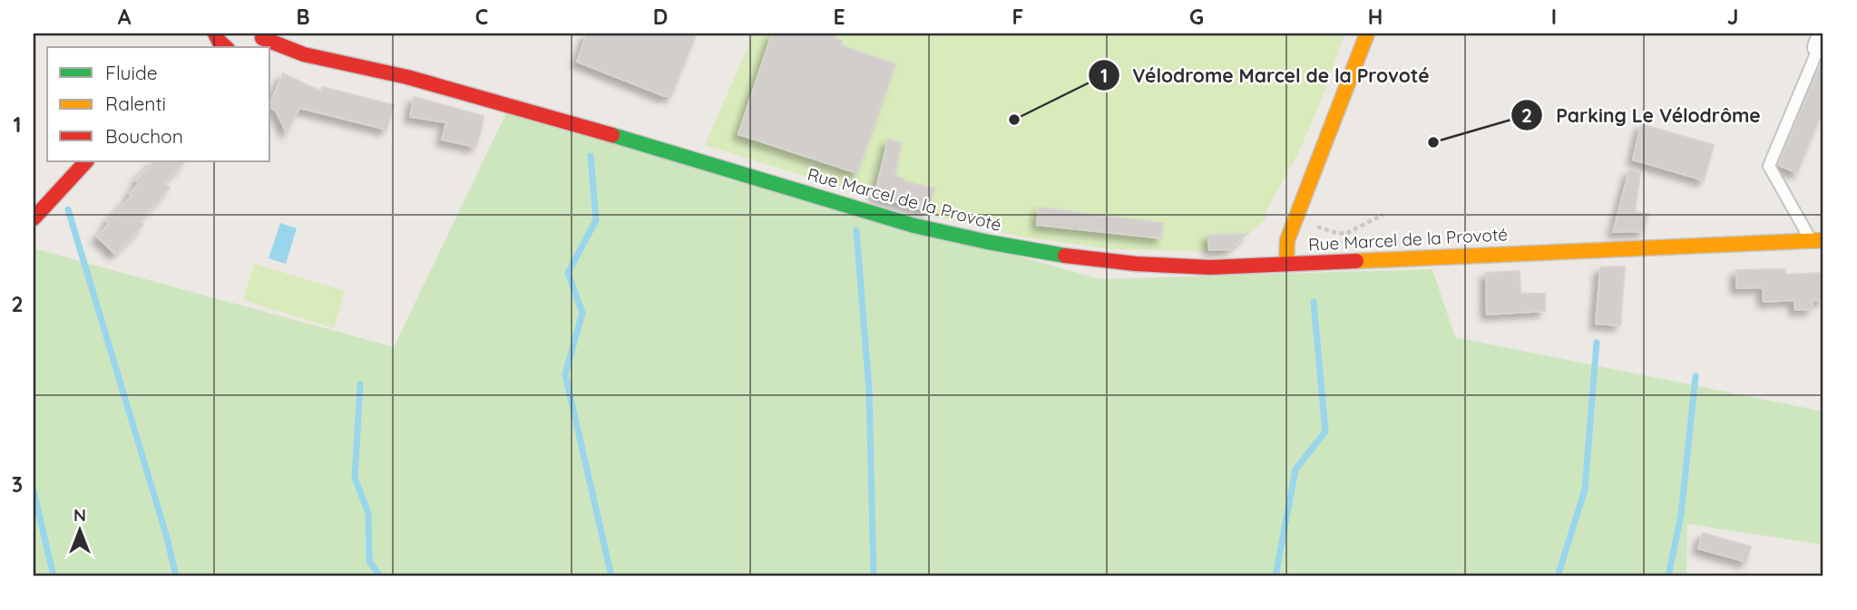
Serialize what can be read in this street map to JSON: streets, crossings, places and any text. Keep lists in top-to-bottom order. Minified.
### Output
{"streets":{"main road":["Rue Marcel de la Provoté"]},"places":["Vélodrome Marcel de la Provoté","Parking Le Vélodrôme"],"legend":["Fluide","Ralenti","Bouchon"],"north":"top","grid":{"columns":["A","B","C","D","E","F","G","H","I","J"],"rows":["1","2","3"]}}
